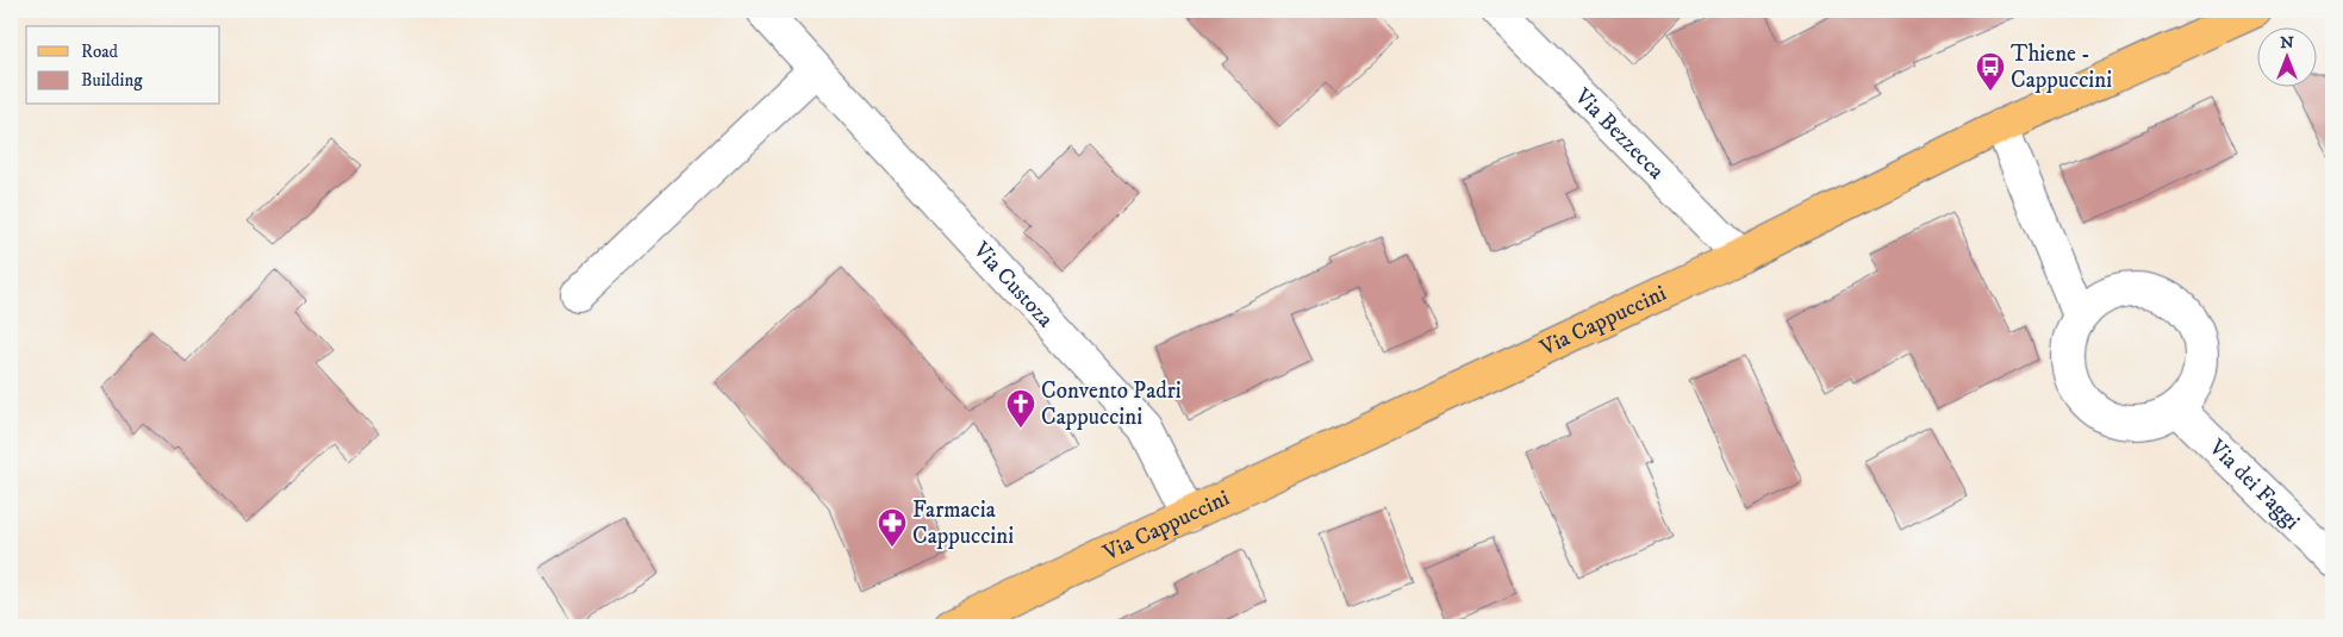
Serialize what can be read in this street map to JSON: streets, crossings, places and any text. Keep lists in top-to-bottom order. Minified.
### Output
{"streets":{"main road":["Via Cappuccini"],"street":["Via Bezzecca","Via Custoza","Via dei Faggi"]},"crossings":[["Via Bezzecca","Via Cappuccini"],["Via Custoza","Via Cappuccini"]],"places":{"bus stop":["Thiene - Cappuccini"],"church":["Convento Padri Cappuccini"],"pharmacy":["Farmacia Cappuccini"]},"legend":["Road","Building"],"north":"top"}
